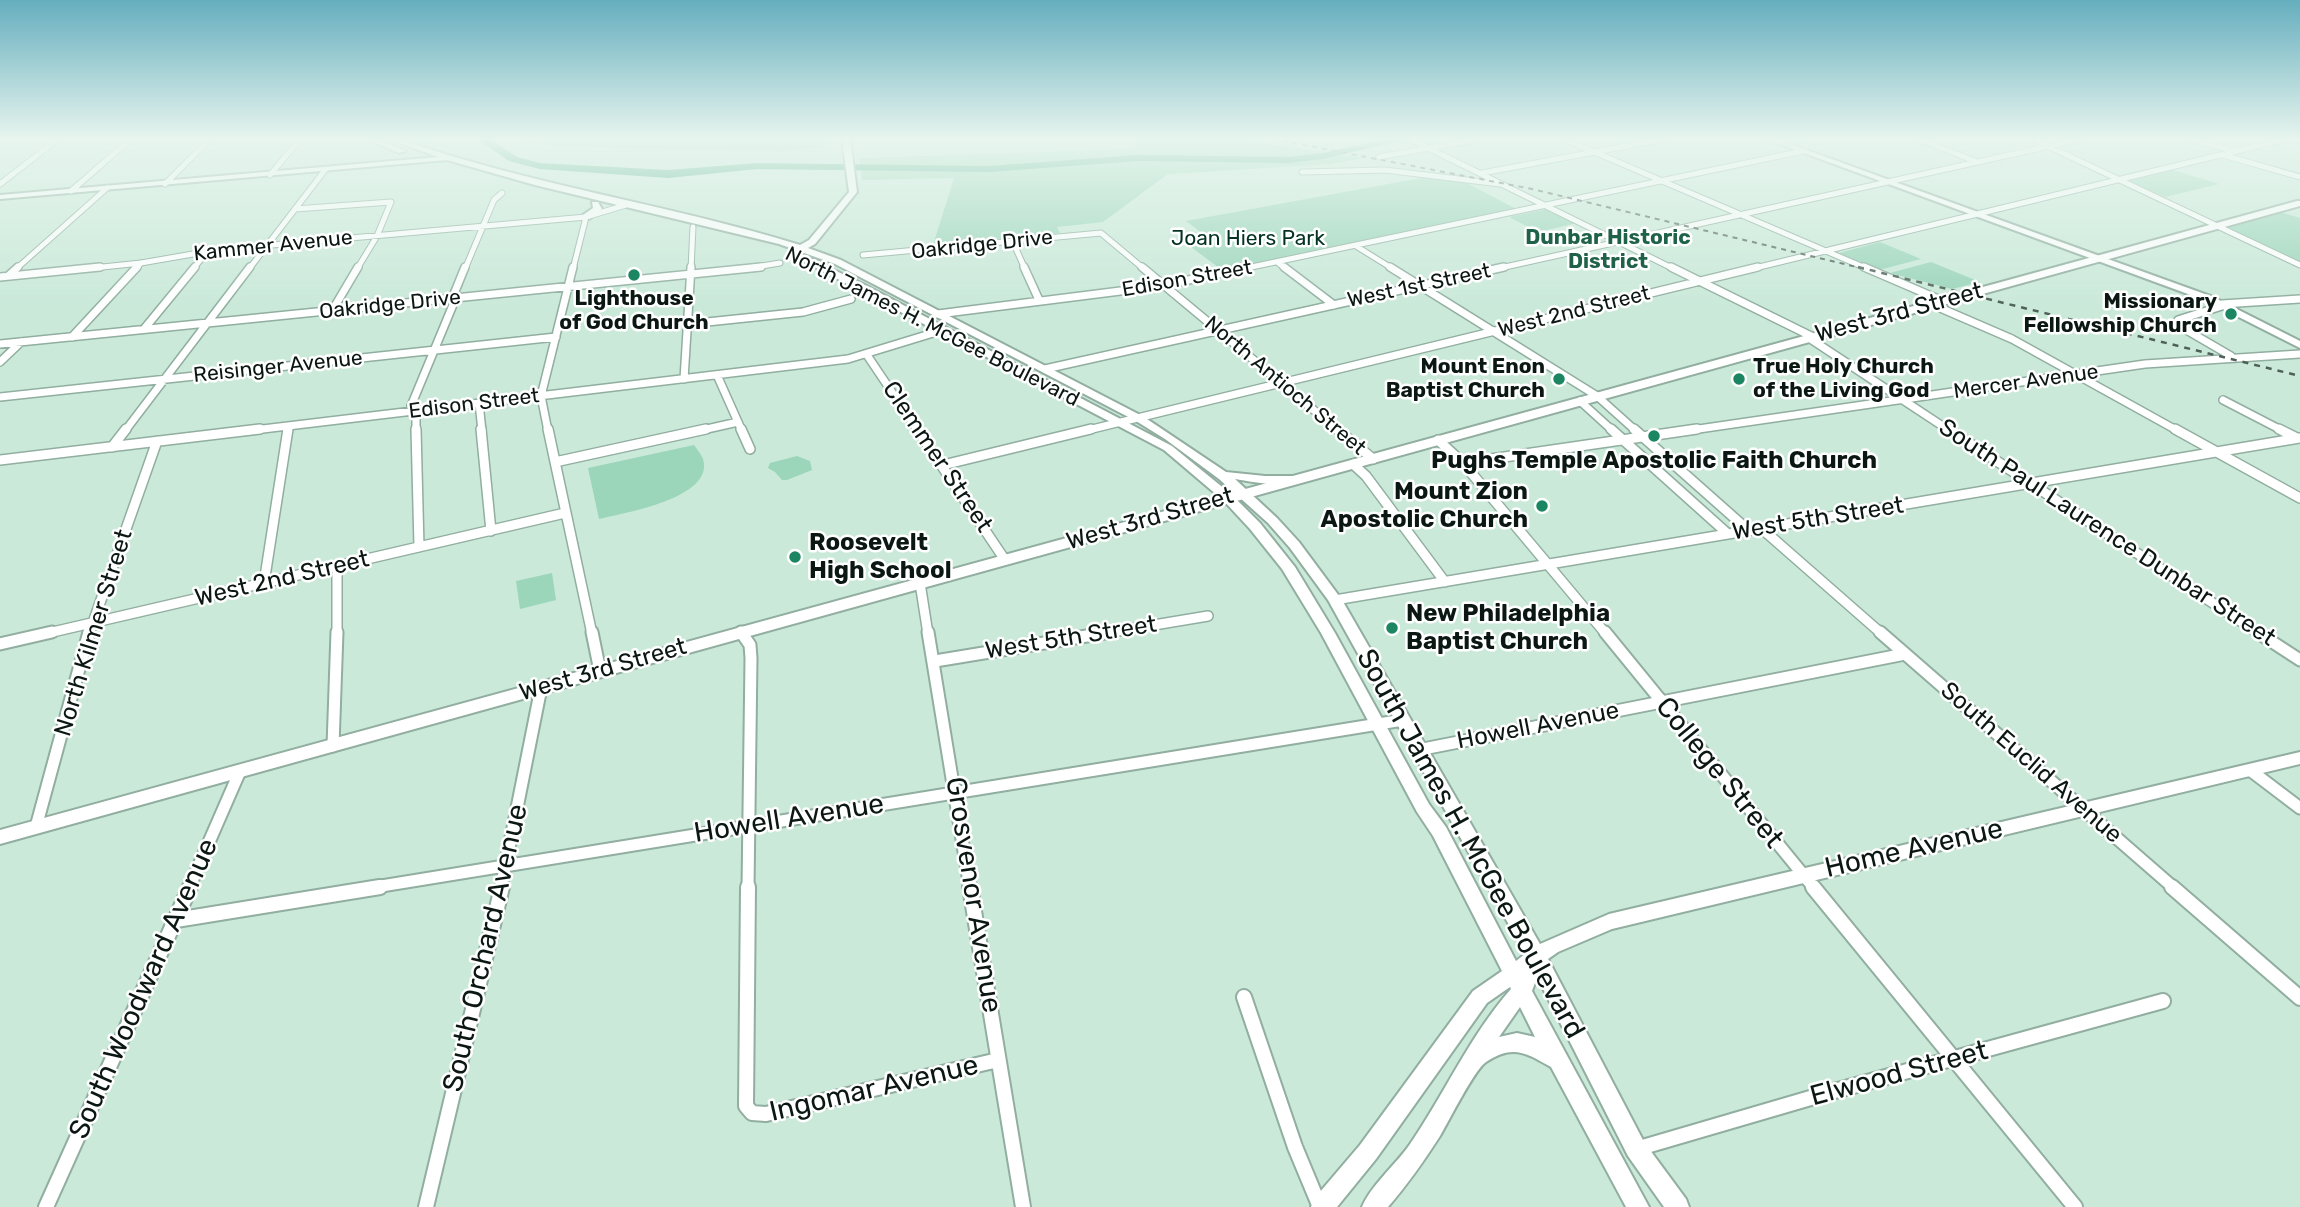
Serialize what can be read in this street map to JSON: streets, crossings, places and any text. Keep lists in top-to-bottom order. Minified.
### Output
{"streets":{"main road":["West 3rd Street","North James H. McGee Boulevard","South James H. McGee Boulevard","Home Avenue"],"street":["Oakridge Drive","Kammer Avenue","Edison Street","West 1st Street","West 2nd Street","Reisinger Avenue","Mercer Avenue","North Antioch Street","Clemmer Street","West 5th Street","South Paul Laurence Dunbar Street","North Kilmer Street","Howell Avenue","South Euclid Avenue","College Street","Grosvenor Avenue","South Orchard Avenue","South Woodward Avenue","Elwood Street","Ingomar Avenue"]},"crossings":[["Oakridge Drive","North Antioch Street"],["Kammer Avenue","North James H. McGee Boulevard"],["Edison Street","North James H. McGee Boulevard"],["Edison Street","North Antioch Street"],["Edison Street","Clemmer Street"],["Edison Street","South Paul Laurence Dunbar Street"],["Edison Street","North Kilmer Street"],["West 1st Street","North James H. McGee Boulevard"],["West 1st Street","North Antioch Street"],["West 1st Street","South Paul Laurence Dunbar Street"],["West 2nd Street","North James H. McGee Boulevard"],["West 2nd Street","North Antioch Street"],["West 2nd Street","Clemmer Street"],["West 2nd Street","South Paul Laurence Dunbar Street"],["West 2nd Street","North Kilmer Street"],["West 3rd Street","North James H. McGee Boulevard"],["West 3rd Street","North Antioch Street"],["West 3rd Street","Clemmer Street"],["West 3rd Street","South Paul Laurence Dunbar Street"],["West 3rd Street","North Kilmer Street"],["West 3rd Street","College Street"],["West 3rd Street","South James H. McGee Boulevard"],["West 3rd Street","Grosvenor Avenue"],["West 3rd Street","South Orchard Avenue"],["West 3rd Street","South Woodward Avenue"],["North James H. McGee Boulevard","South James H. McGee Boulevard"],["Mercer Avenue","South Paul Laurence Dunbar Street"],["Mercer Avenue","College Street"],["West 5th Street","South Paul Laurence Dunbar Street"],["West 5th Street","South Euclid Avenue"],["West 5th Street","College Street"],["West 5th Street","South James H. McGee Boulevard"],["West 5th Street","Grosvenor Avenue"],["Howell Avenue","South Euclid Avenue"],["Howell Avenue","College Street"],["Howell Avenue","South James H. McGee Boulevard"],["Howell Avenue","Grosvenor Avenue"],["Howell Avenue","South Orchard Avenue"],["Howell Avenue","South Woodward Avenue"],["Howell Avenue","Ingomar Avenue"],["South Euclid Avenue","Home Avenue"],["College Street","Home Avenue"],["College Street","Elwood Street"],["South James H. McGee Boulevard","Home Avenue"],["South James H. McGee Boulevard","Elwood Street"],["Grosvenor Avenue","Ingomar Avenue"]],"districts":["Dunbar Historic District"],"parks":["Joan Hiers Park"],"places":["Lighthouse of God Church","Missionary Fellowship Church","Mount Enon Baptist Church","True Holy Church of the Living God","Pughs Temple Apostolic Faith Church","Mount Zion Apostolic Church","Roosevelt High School","New Philadelphia Baptist Church"]}
